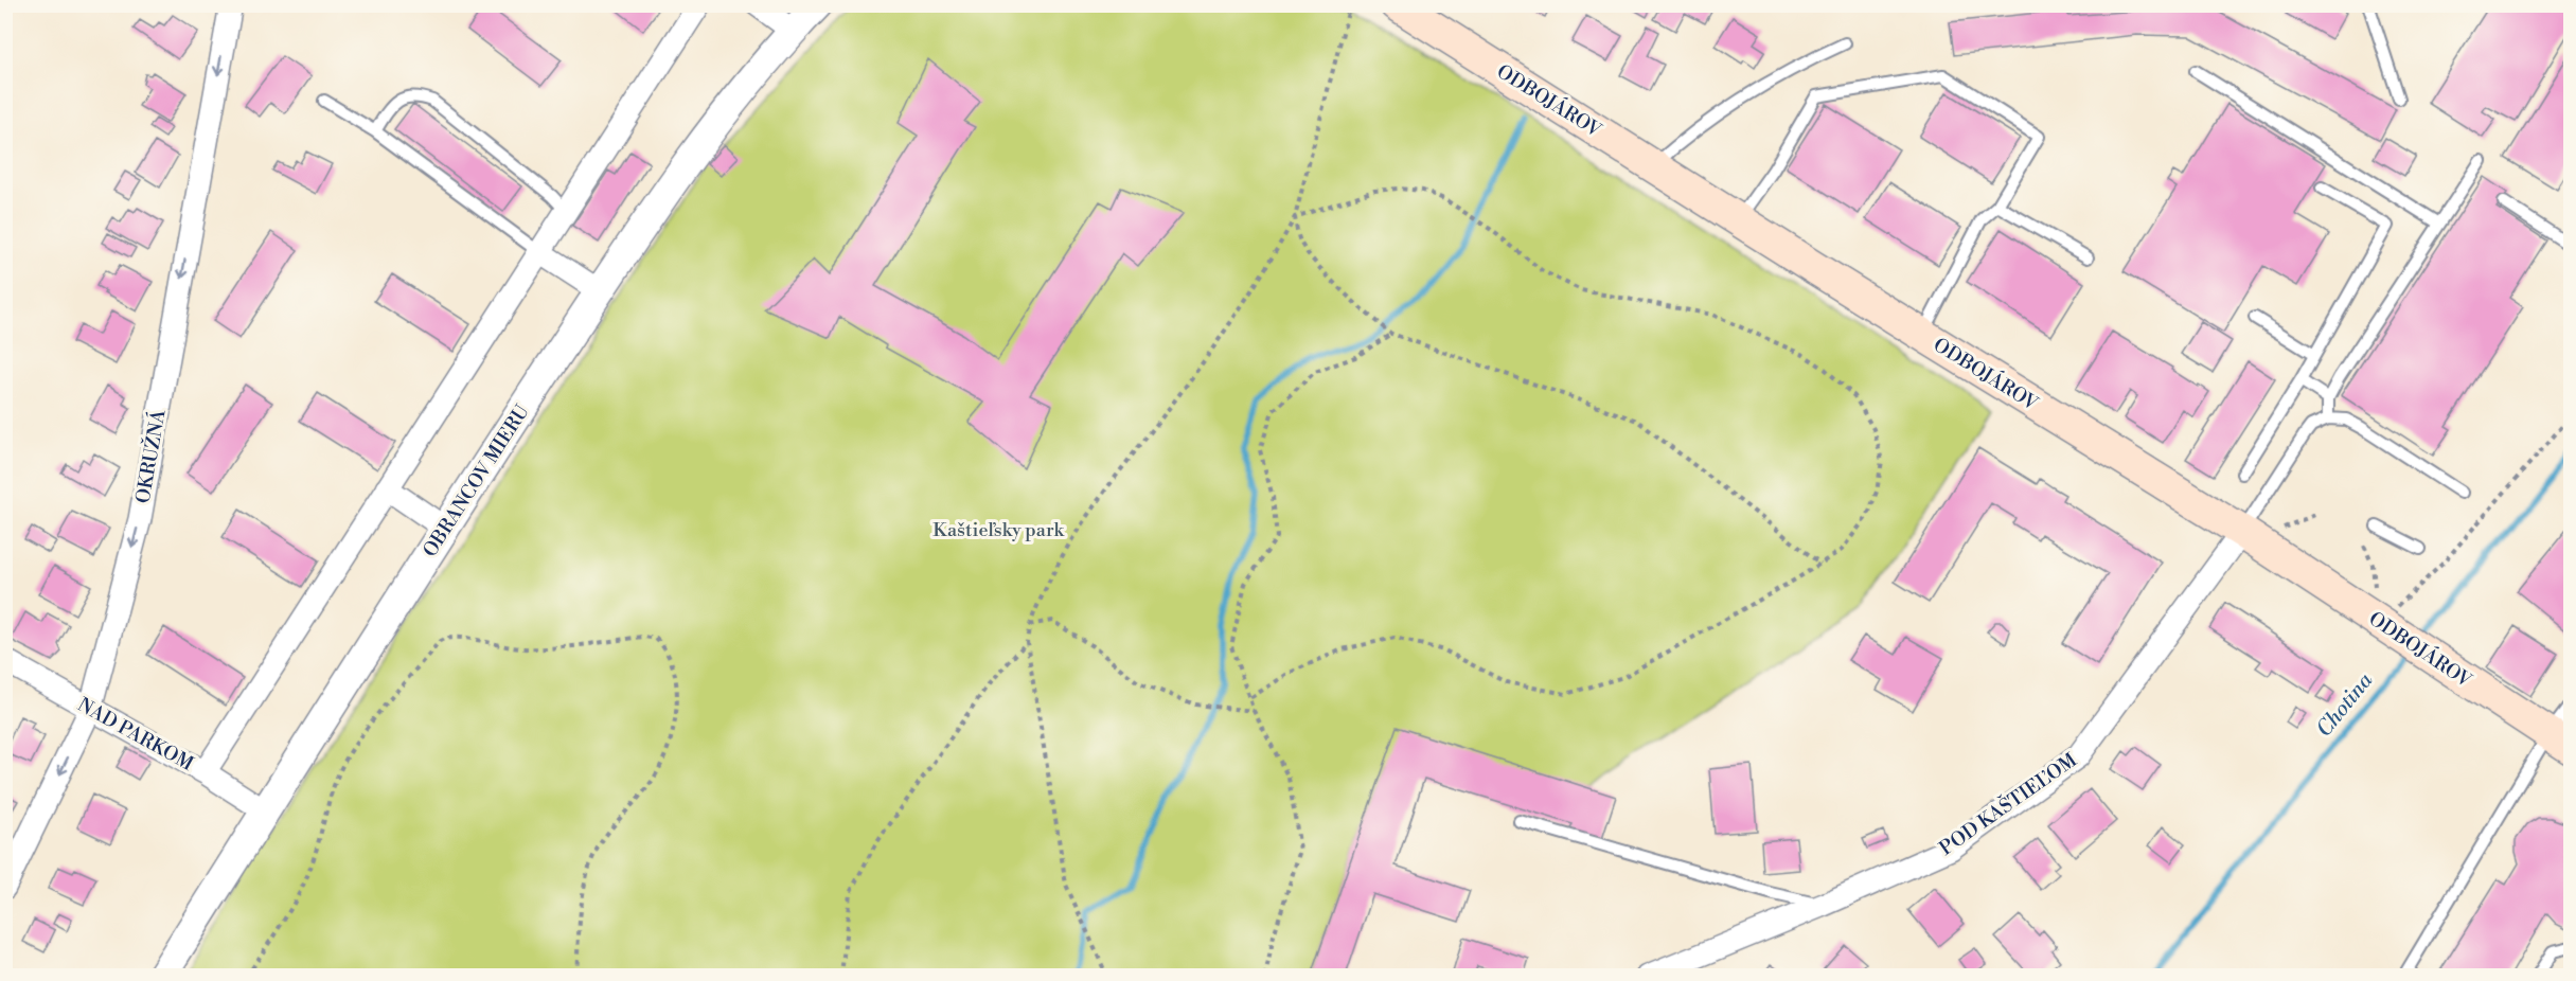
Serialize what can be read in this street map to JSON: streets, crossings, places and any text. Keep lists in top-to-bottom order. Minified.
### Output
{"streets":{"main road":["ODBOJÁROV"],"street":["OKRUŽNÁ","OBRANCOV MIERU","NAD PARKOM","POD KAŠTIEĽOM"]},"crossings":[["ODBOJÁROV","POD KAŠTIEĽOM"],["OKRUŽNÁ","NAD PARKOM"],["OBRANCOV MIERU","NAD PARKOM"]],"one_way":["OKRUŽNÁ"],"water":["Chotina"],"parks":["Kaštieľsky park"]}
